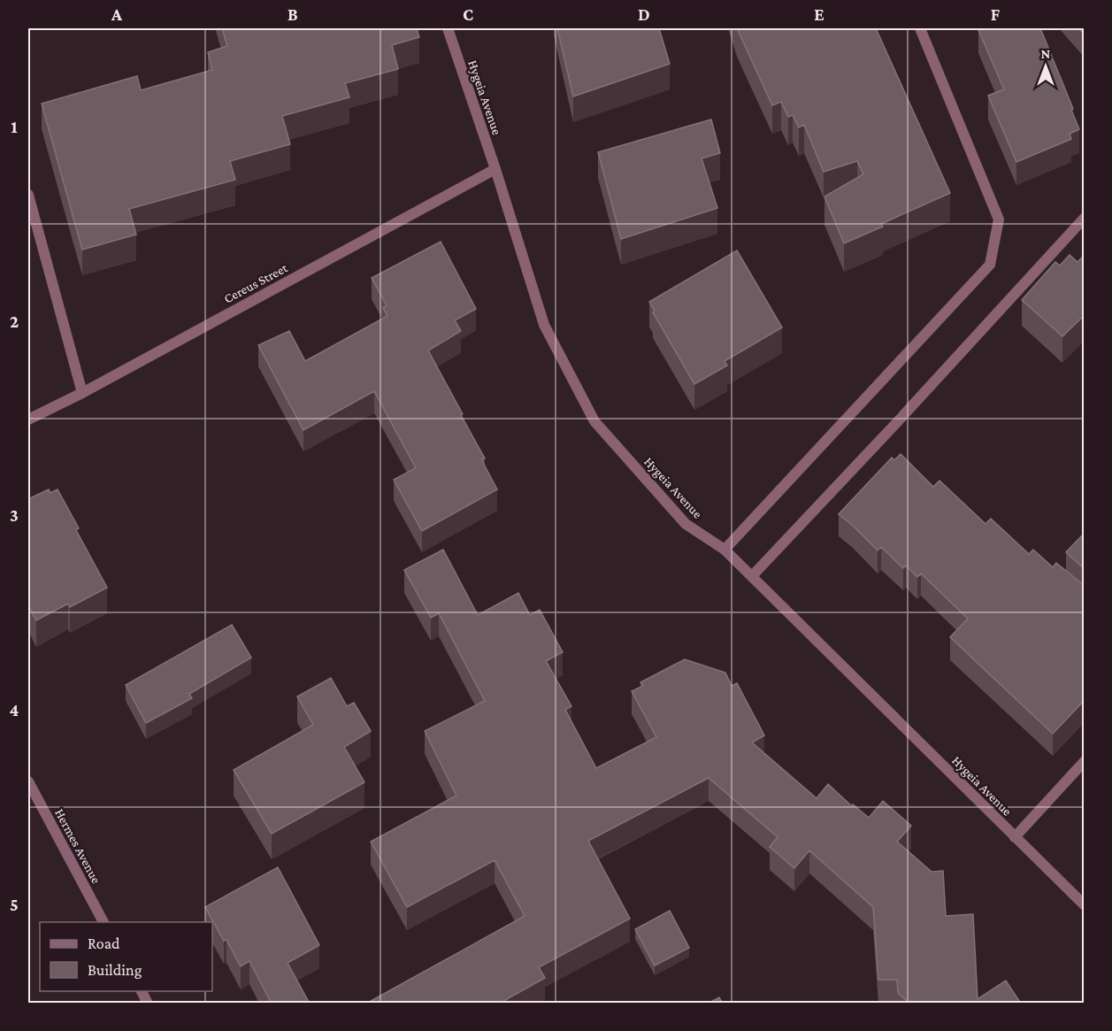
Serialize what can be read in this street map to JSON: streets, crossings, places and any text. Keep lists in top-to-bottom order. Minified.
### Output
{"streets":{"street":["Hygeia Avenue","Cereus Street","Hermes Avenue"]},"crossings":[["Hygeia Avenue","Cereus Street"]],"legend":["Road","Building"],"north":"top","grid":{"columns":["A","B","C","D","E","F"],"rows":["1","2","3","4","5"]}}
